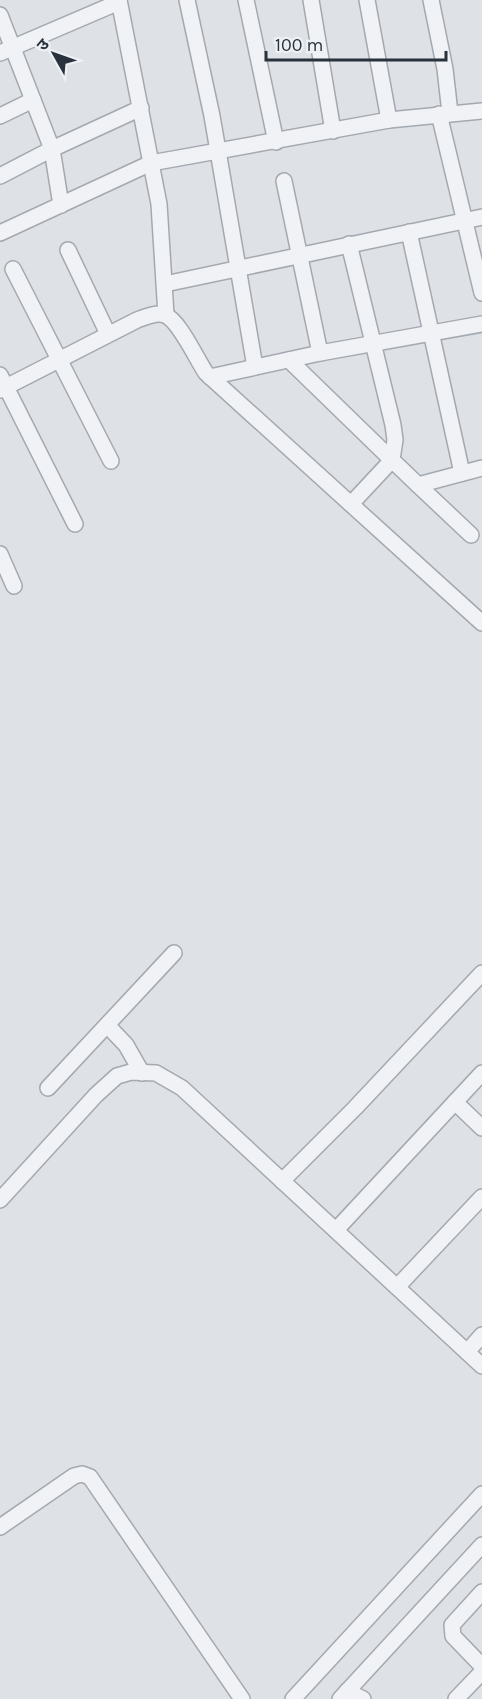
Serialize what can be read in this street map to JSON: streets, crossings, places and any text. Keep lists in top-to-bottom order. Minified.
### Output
{"scale_bar":"100 m","north":"top left"}
